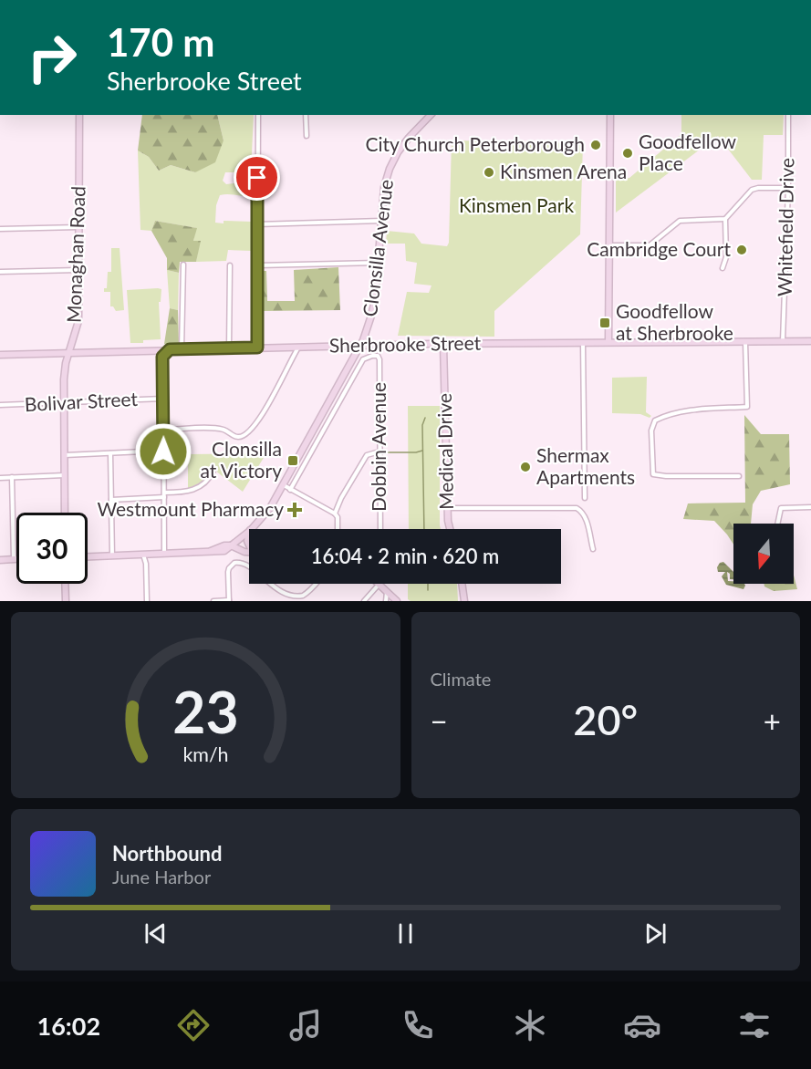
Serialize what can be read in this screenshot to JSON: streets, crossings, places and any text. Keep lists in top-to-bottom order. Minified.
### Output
{"streets":{"main road":["Clonsilla Avenue","Monaghan Road","Sherbrooke Street","Medical Drive"],"street":["Whitefield Drive","Bolivar Street","Dobbin Avenue"]},"crossings":[["Whitefield Drive","Sherbrooke Street"],["Clonsilla Avenue","Sherbrooke Street"],["Monaghan Road","Sherbrooke Street"],["Monaghan Road","Bolivar Street"],["Sherbrooke Street","Medical Drive"]],"parks":["Kinsmen Park"],"places":{"other":["City Church Peterborough","Goodfellow Place","Kinsmen Arena","Cambridge Court","Shermax Apartments"],"transit":["Goodfellow at Sherbrooke","Clonsilla at Victory"],"health":["Westmount Pharmacy"]},"north":"bottom","page":{"turn":["170 m","Sherbrooke Street"],"limit":"30","trip":"16:04 · 2 min · 620 m","tile":"Climate","heat":["−","20°","+"],"song":["Northbound","June Harbor"],"tabs":"16:02","gauge":["23","km/h"]}}
